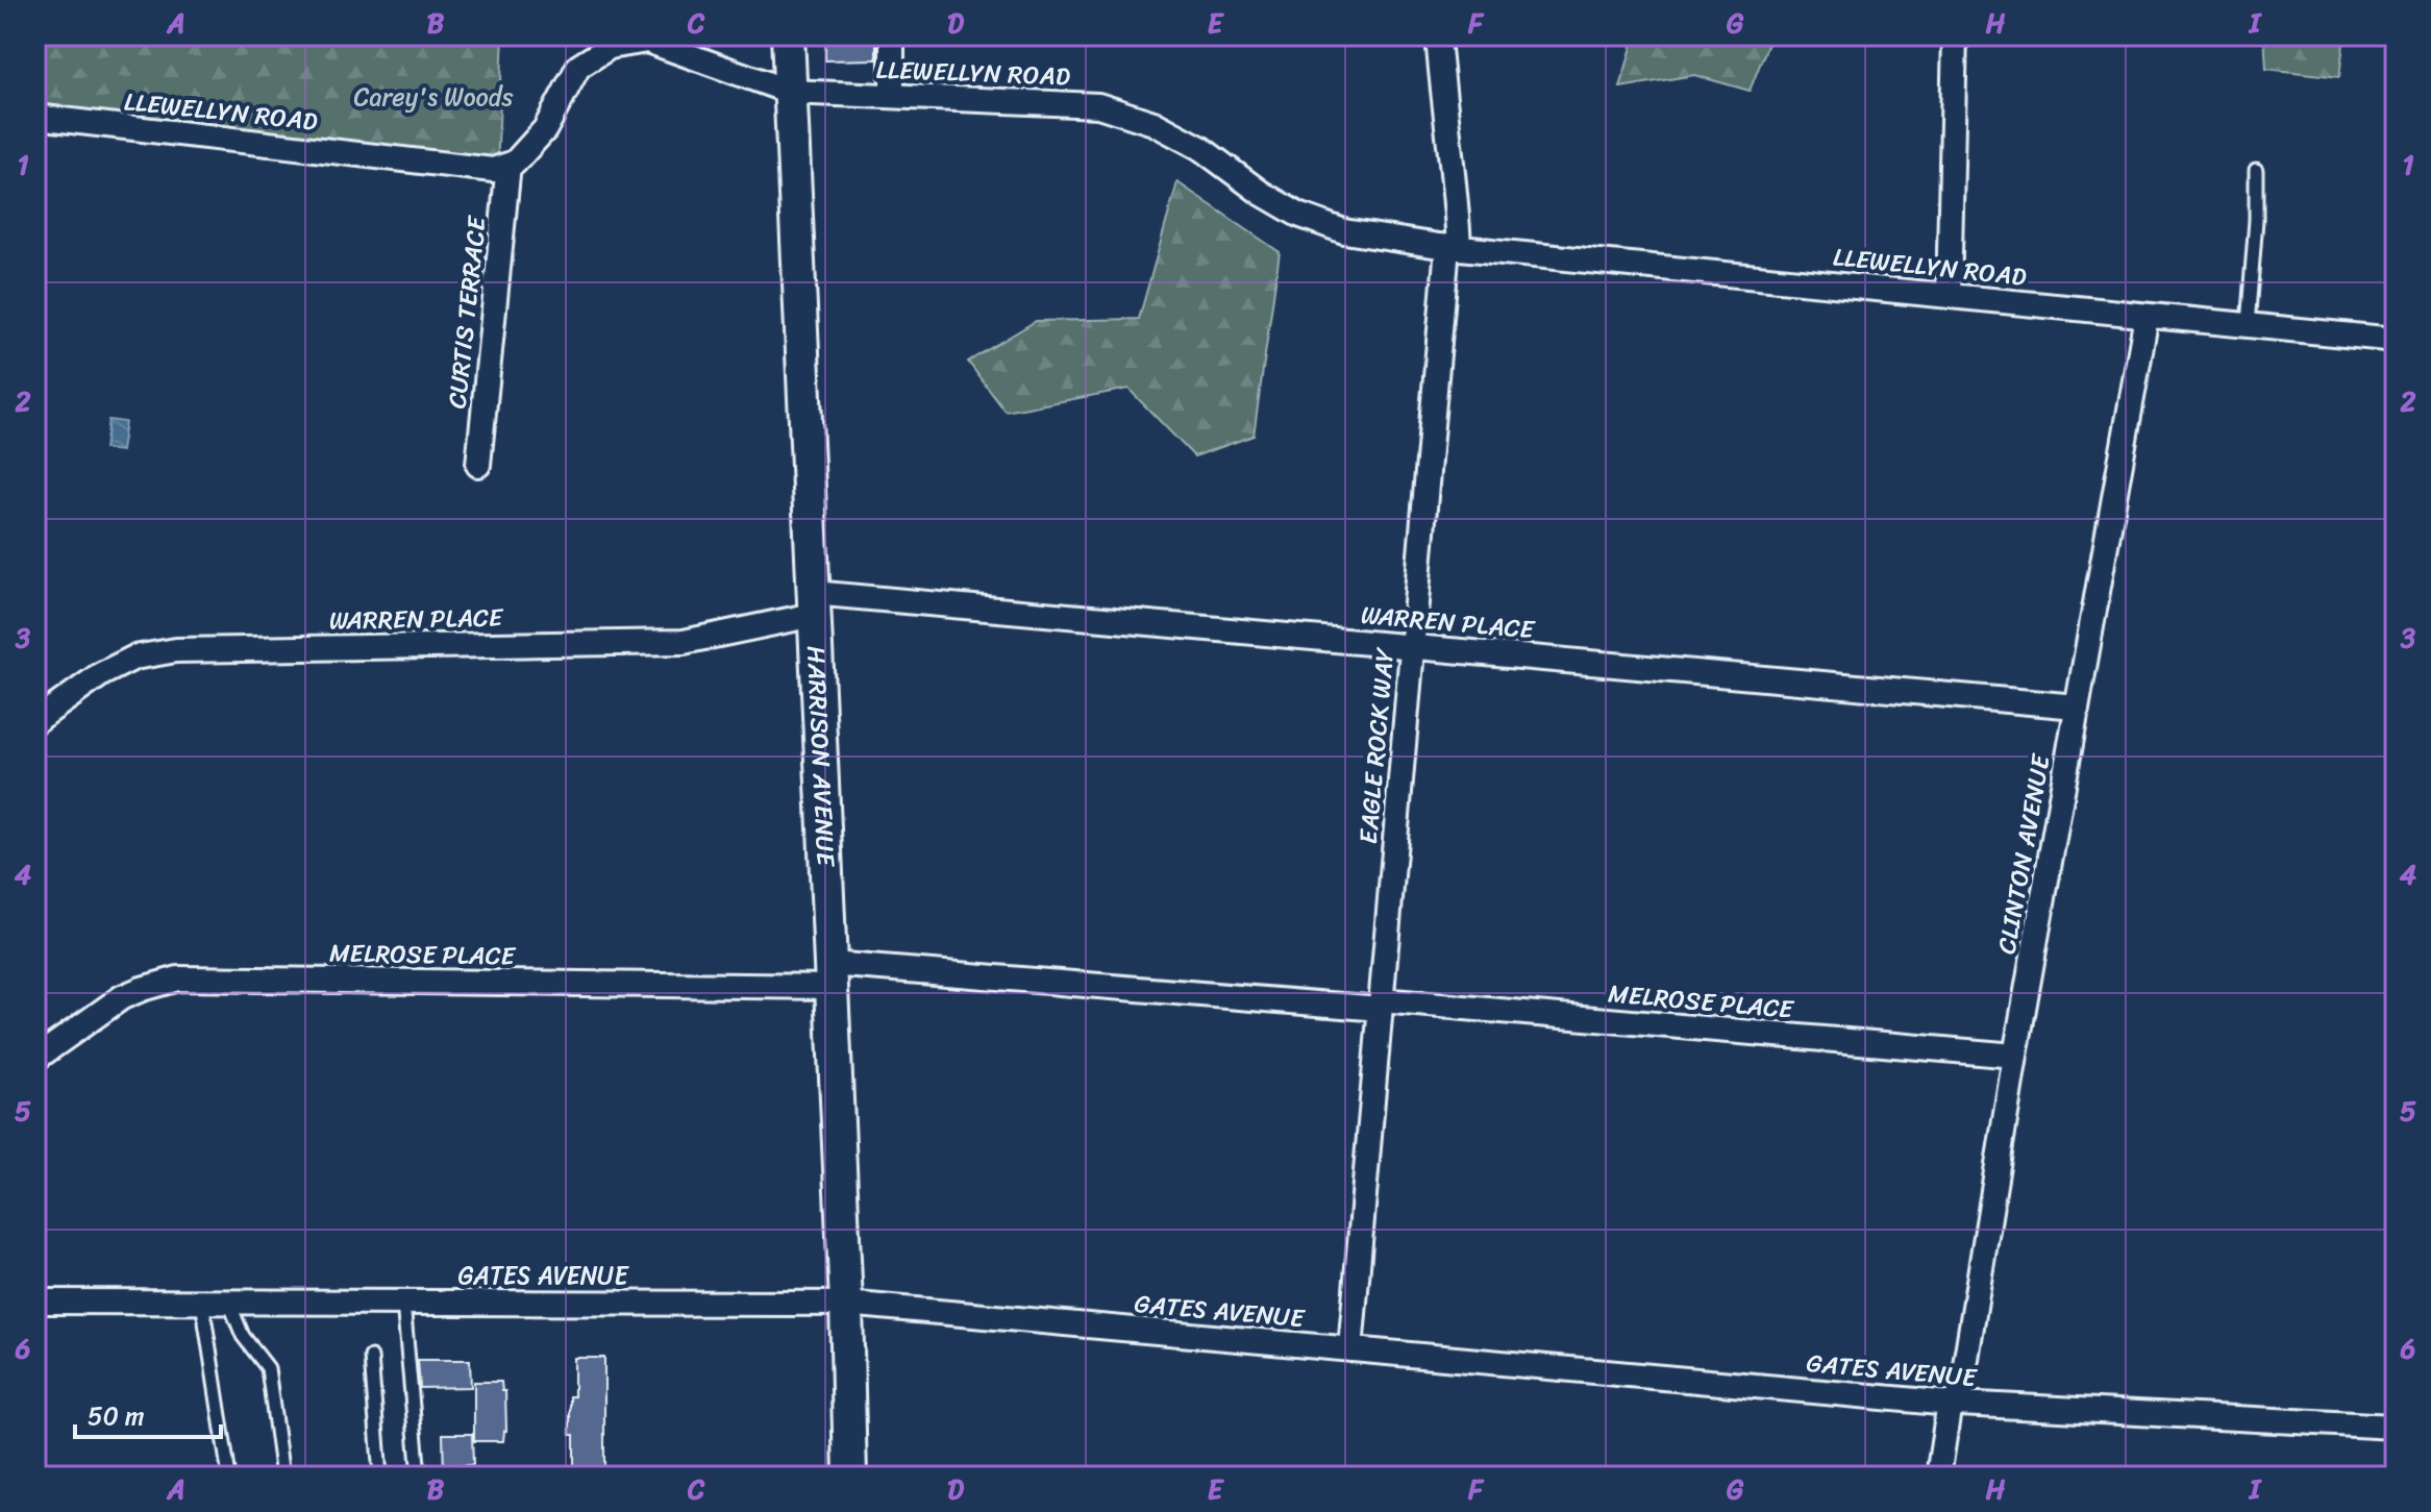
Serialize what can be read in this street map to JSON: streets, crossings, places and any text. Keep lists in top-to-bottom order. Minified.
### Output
{"streets":{"street":["LLEWELLYN ROAD","CURTIS TERRACE","WARREN PLACE","EAGLE ROCK WAY","HARRISON AVENUE","CLINTON AVENUE","MELROSE PLACE","GATES AVENUE"]},"crossings":[["LLEWELLYN ROAD","CURTIS TERRACE"],["LLEWELLYN ROAD","EAGLE ROCK WAY"],["LLEWELLYN ROAD","HARRISON AVENUE"],["LLEWELLYN ROAD","CLINTON AVENUE"],["WARREN PLACE","EAGLE ROCK WAY"],["WARREN PLACE","HARRISON AVENUE"],["WARREN PLACE","CLINTON AVENUE"],["EAGLE ROCK WAY","MELROSE PLACE"],["EAGLE ROCK WAY","GATES AVENUE"],["HARRISON AVENUE","MELROSE PLACE"],["HARRISON AVENUE","GATES AVENUE"],["CLINTON AVENUE","MELROSE PLACE"],["CLINTON AVENUE","GATES AVENUE"]],"parks":["Carey's Woods"],"scale_bar":"50 m","grid":{"columns":["A","B","C","D","E","F","G","H","I"],"rows":["1","2","3","4","5","6"]}}
